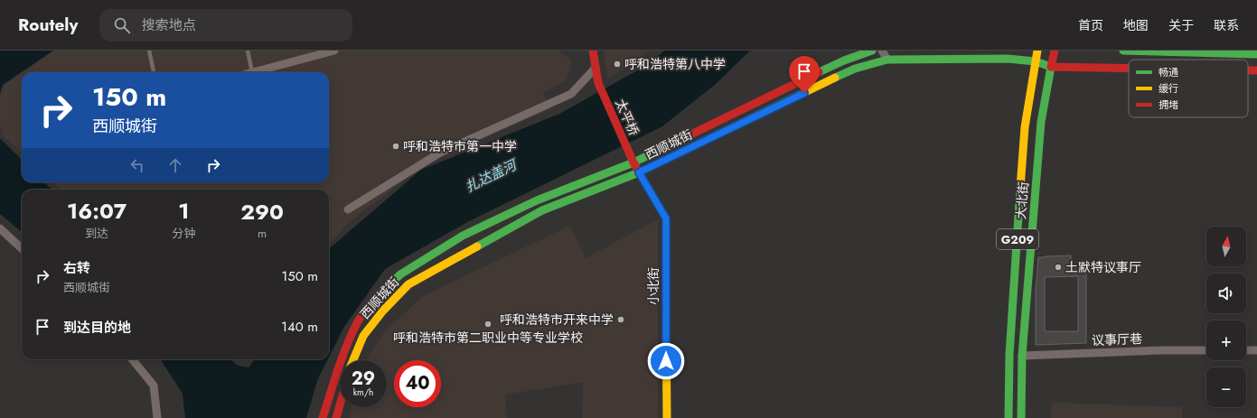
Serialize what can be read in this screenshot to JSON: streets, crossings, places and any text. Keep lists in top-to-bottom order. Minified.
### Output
{"streets":{"main road":["太平桥","西顺城街","大北街","G209","小北街"],"street":["议事厅巷"]},"crossings":[["太平桥","西顺城街"],["太平桥","小北街"],["西顺城街","大北街"],["西顺城街","小北街"],["大北街","议事厅巷"]],"water":["扎达盖河"],"places":["呼和浩特第八中学","呼和浩特市第一中学","土默特议事厅","呼和浩特市开来中学","呼和浩特市第二职业中等专业学校"],"legend":["畅通","缓行","拥堵"],"north":"top","page":{"header":"Routely","search":"搜索地点","nav":["首页","地图","关于","联系"],"turn":["150 m","西顺城街"],"eta":["16:07","到达","1","分钟","290","m"],"map_buttons":["+","−"],"list":[{"name":"右转","note":"西顺城街","value":"150 m"},{"name":"到达目的地","value":"140 m"}],"speed":"29 km/h","limit":"40"}}
